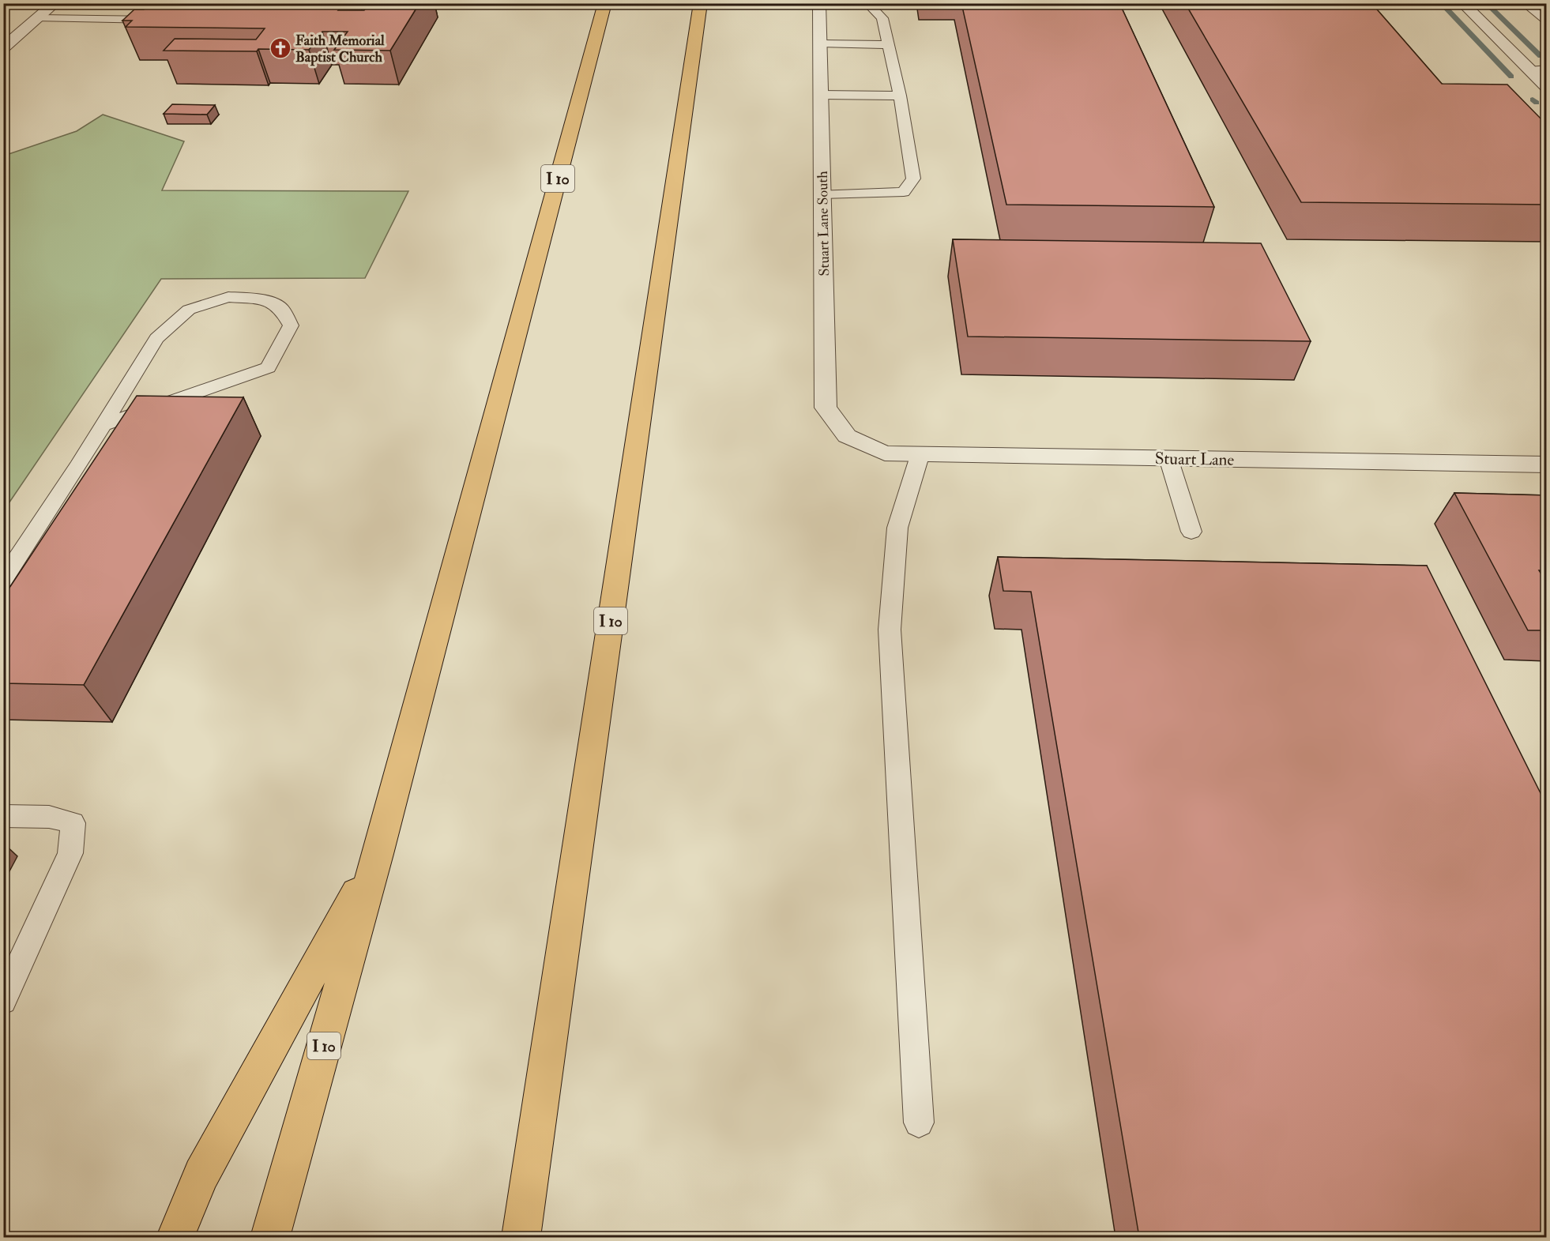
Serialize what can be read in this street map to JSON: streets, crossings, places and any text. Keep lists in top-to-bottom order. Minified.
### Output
{"streets":{"highway":["I 10"],"street":["Stuart Lane South","Stuart Lane"]},"crossings":[["Stuart Lane South","Stuart Lane"]],"places":{"church":["Faith Memorial Baptist Church"]}}
